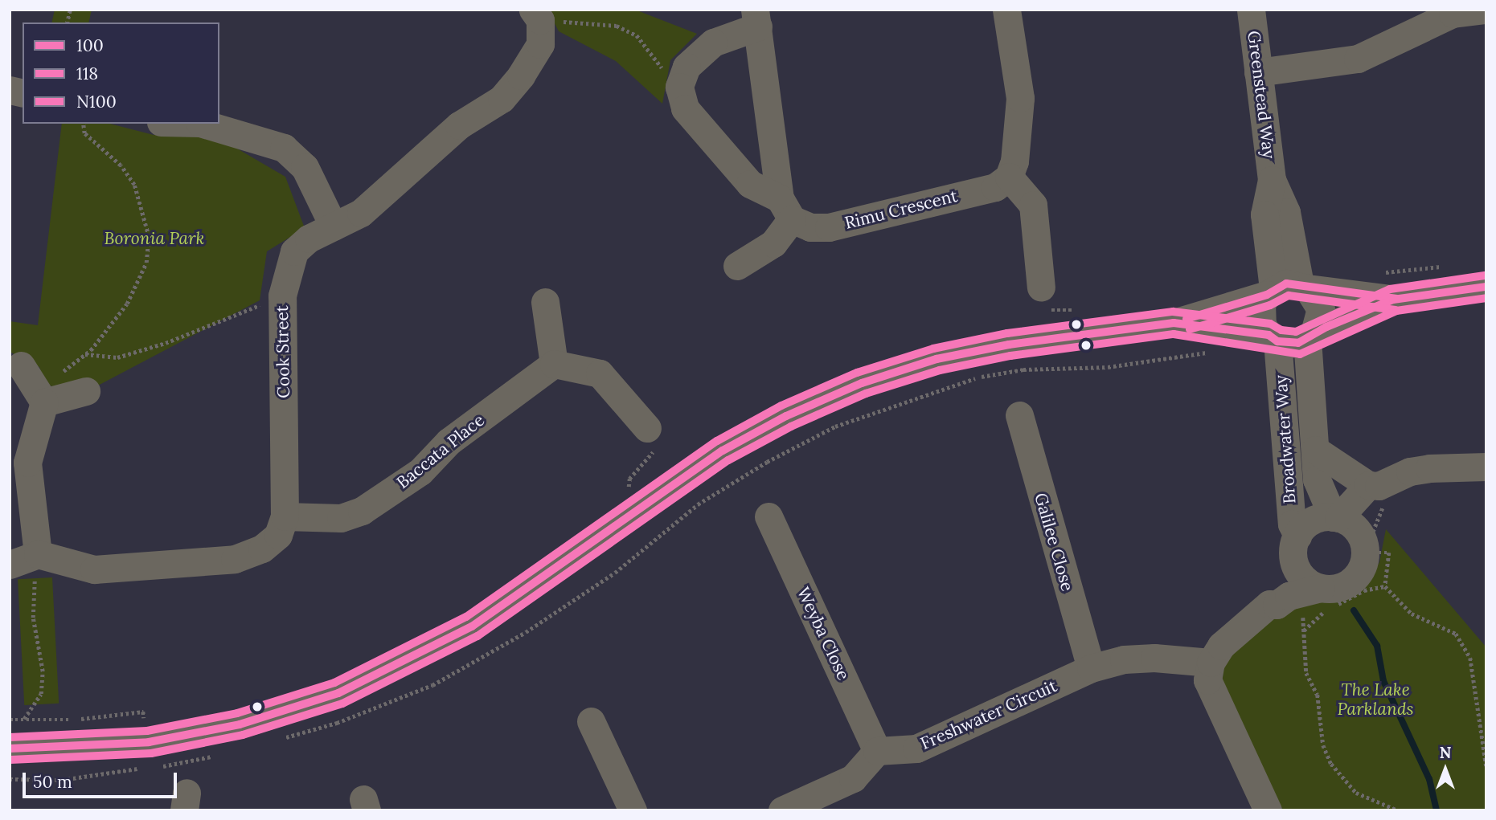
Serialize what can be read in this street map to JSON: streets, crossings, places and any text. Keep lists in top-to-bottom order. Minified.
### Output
{"streets":{"street":["Greenstead Way","Rimu Crescent","Cook Street","Broadwater Way","Baccata Place","Galilee Close","Weyba Close","Freshwater Circuit"]},"crossings":[["Greenstead Way","Broadwater Way"],["Cook Street","Baccata Place"],["Galilee Close","Freshwater Circuit"],["Weyba Close","Freshwater Circuit"]],"parks":["Boronia Park","The Lake Parklands"],"lines":["transit line N100","transit line 100","transit line 118"],"legend":["100","118","N100"],"scale_bar":"50 m","north":"top"}
